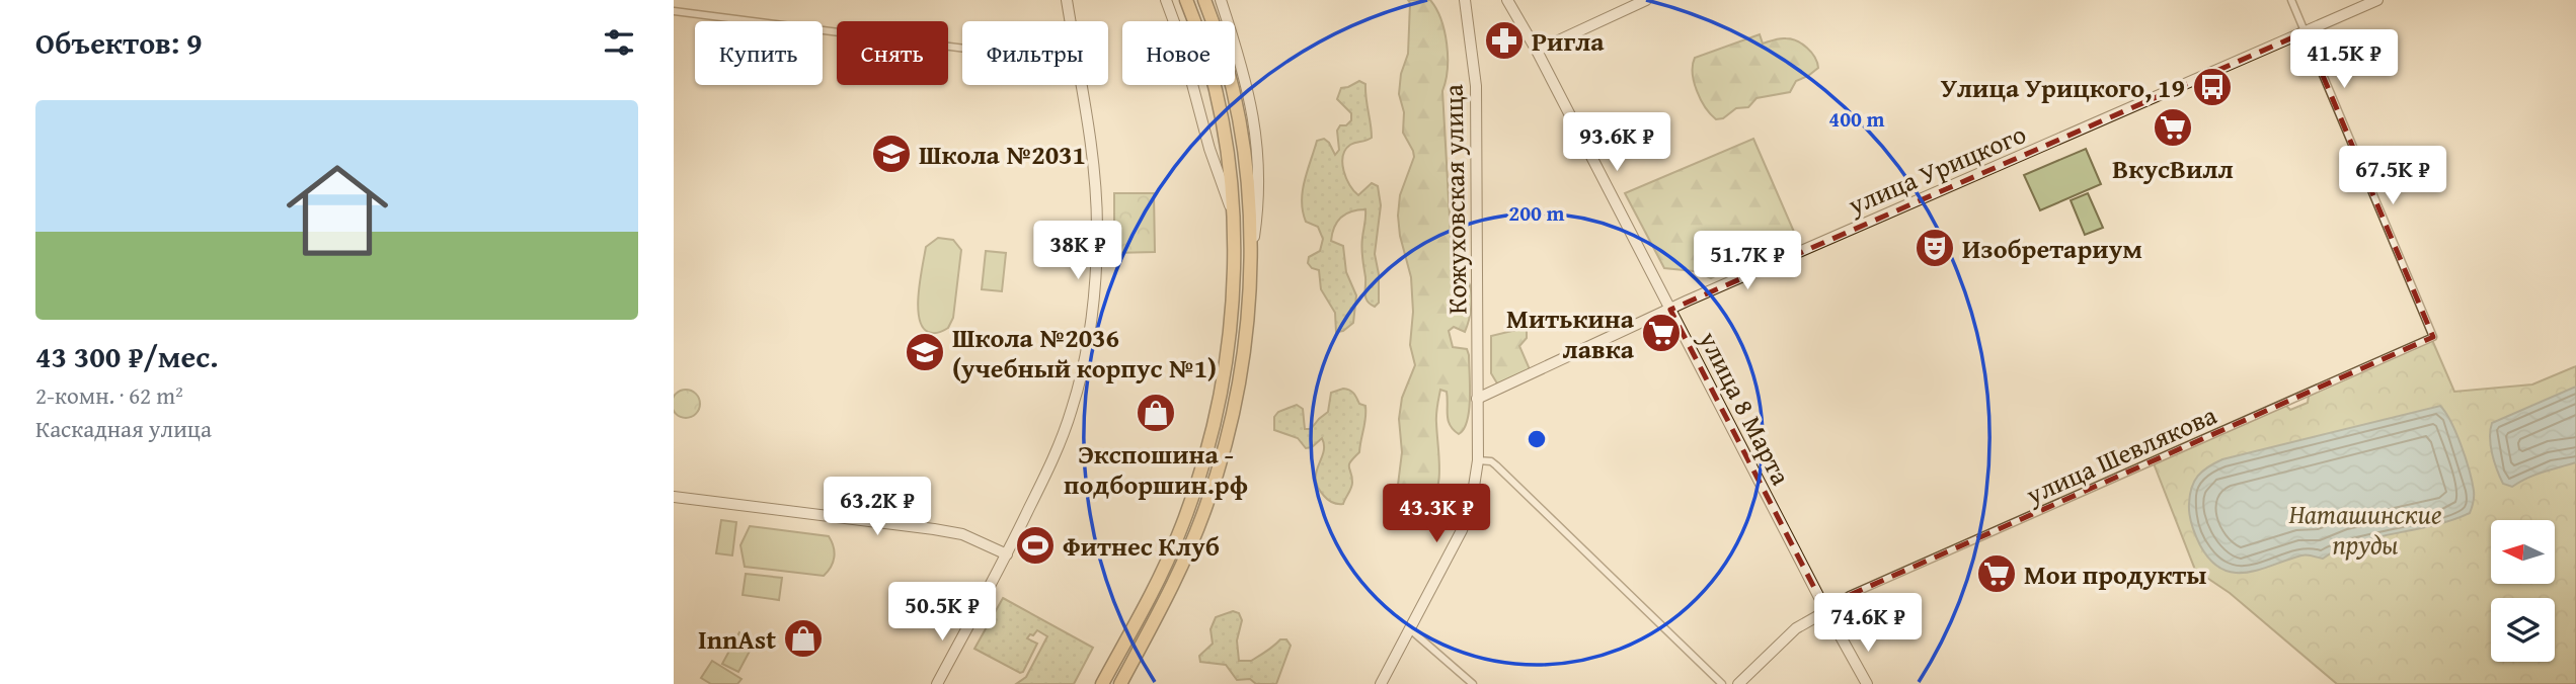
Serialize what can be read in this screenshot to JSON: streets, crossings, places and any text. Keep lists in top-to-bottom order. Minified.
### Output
{"streets":{"street":["улица Урицкого","Кожуховская улица","улица 8 Марта","улица Шевлякова"]},"crossings":[["улица Урицкого","Кожуховская улица"],["улица Урицкого","улица 8 Марта"],["улица Урицкого","улица Шевлякова"],["улица 8 Марта","улица Шевлякова"]],"parks":["Наташинские пруды"],"places":{"pharmacy":["Ригла"],"bus stop":["Улица Урицкого, 19"],"supermarket":["ВкусВилл","Митькина лавка","Мои продукты"],"school or university":["Школа №2031","Школа №2036 (учебный корпус №1)"],"theatre":["Изобретариум"],"shop":["Экспошина - подборшин.рф","InnAst"],"sports":["Фитнес Клуб"]},"north":"left","page":{"heading":"Объектов: 9","chip":["Купить","Снять","Фильтры","Новое"],"price":["41.5K ₽","93.6K ₽","67.5K ₽","38K ₽","51.7K ₽","63.2K ₽","43.3K ₽","50.5K ₽","74.6K ₽"],"list":[{"name":"43 300 ₽/мес.","note":"2-комн. · 62 m² · Каскадная улица"}]},"rings":["400 m","200 m"]}
